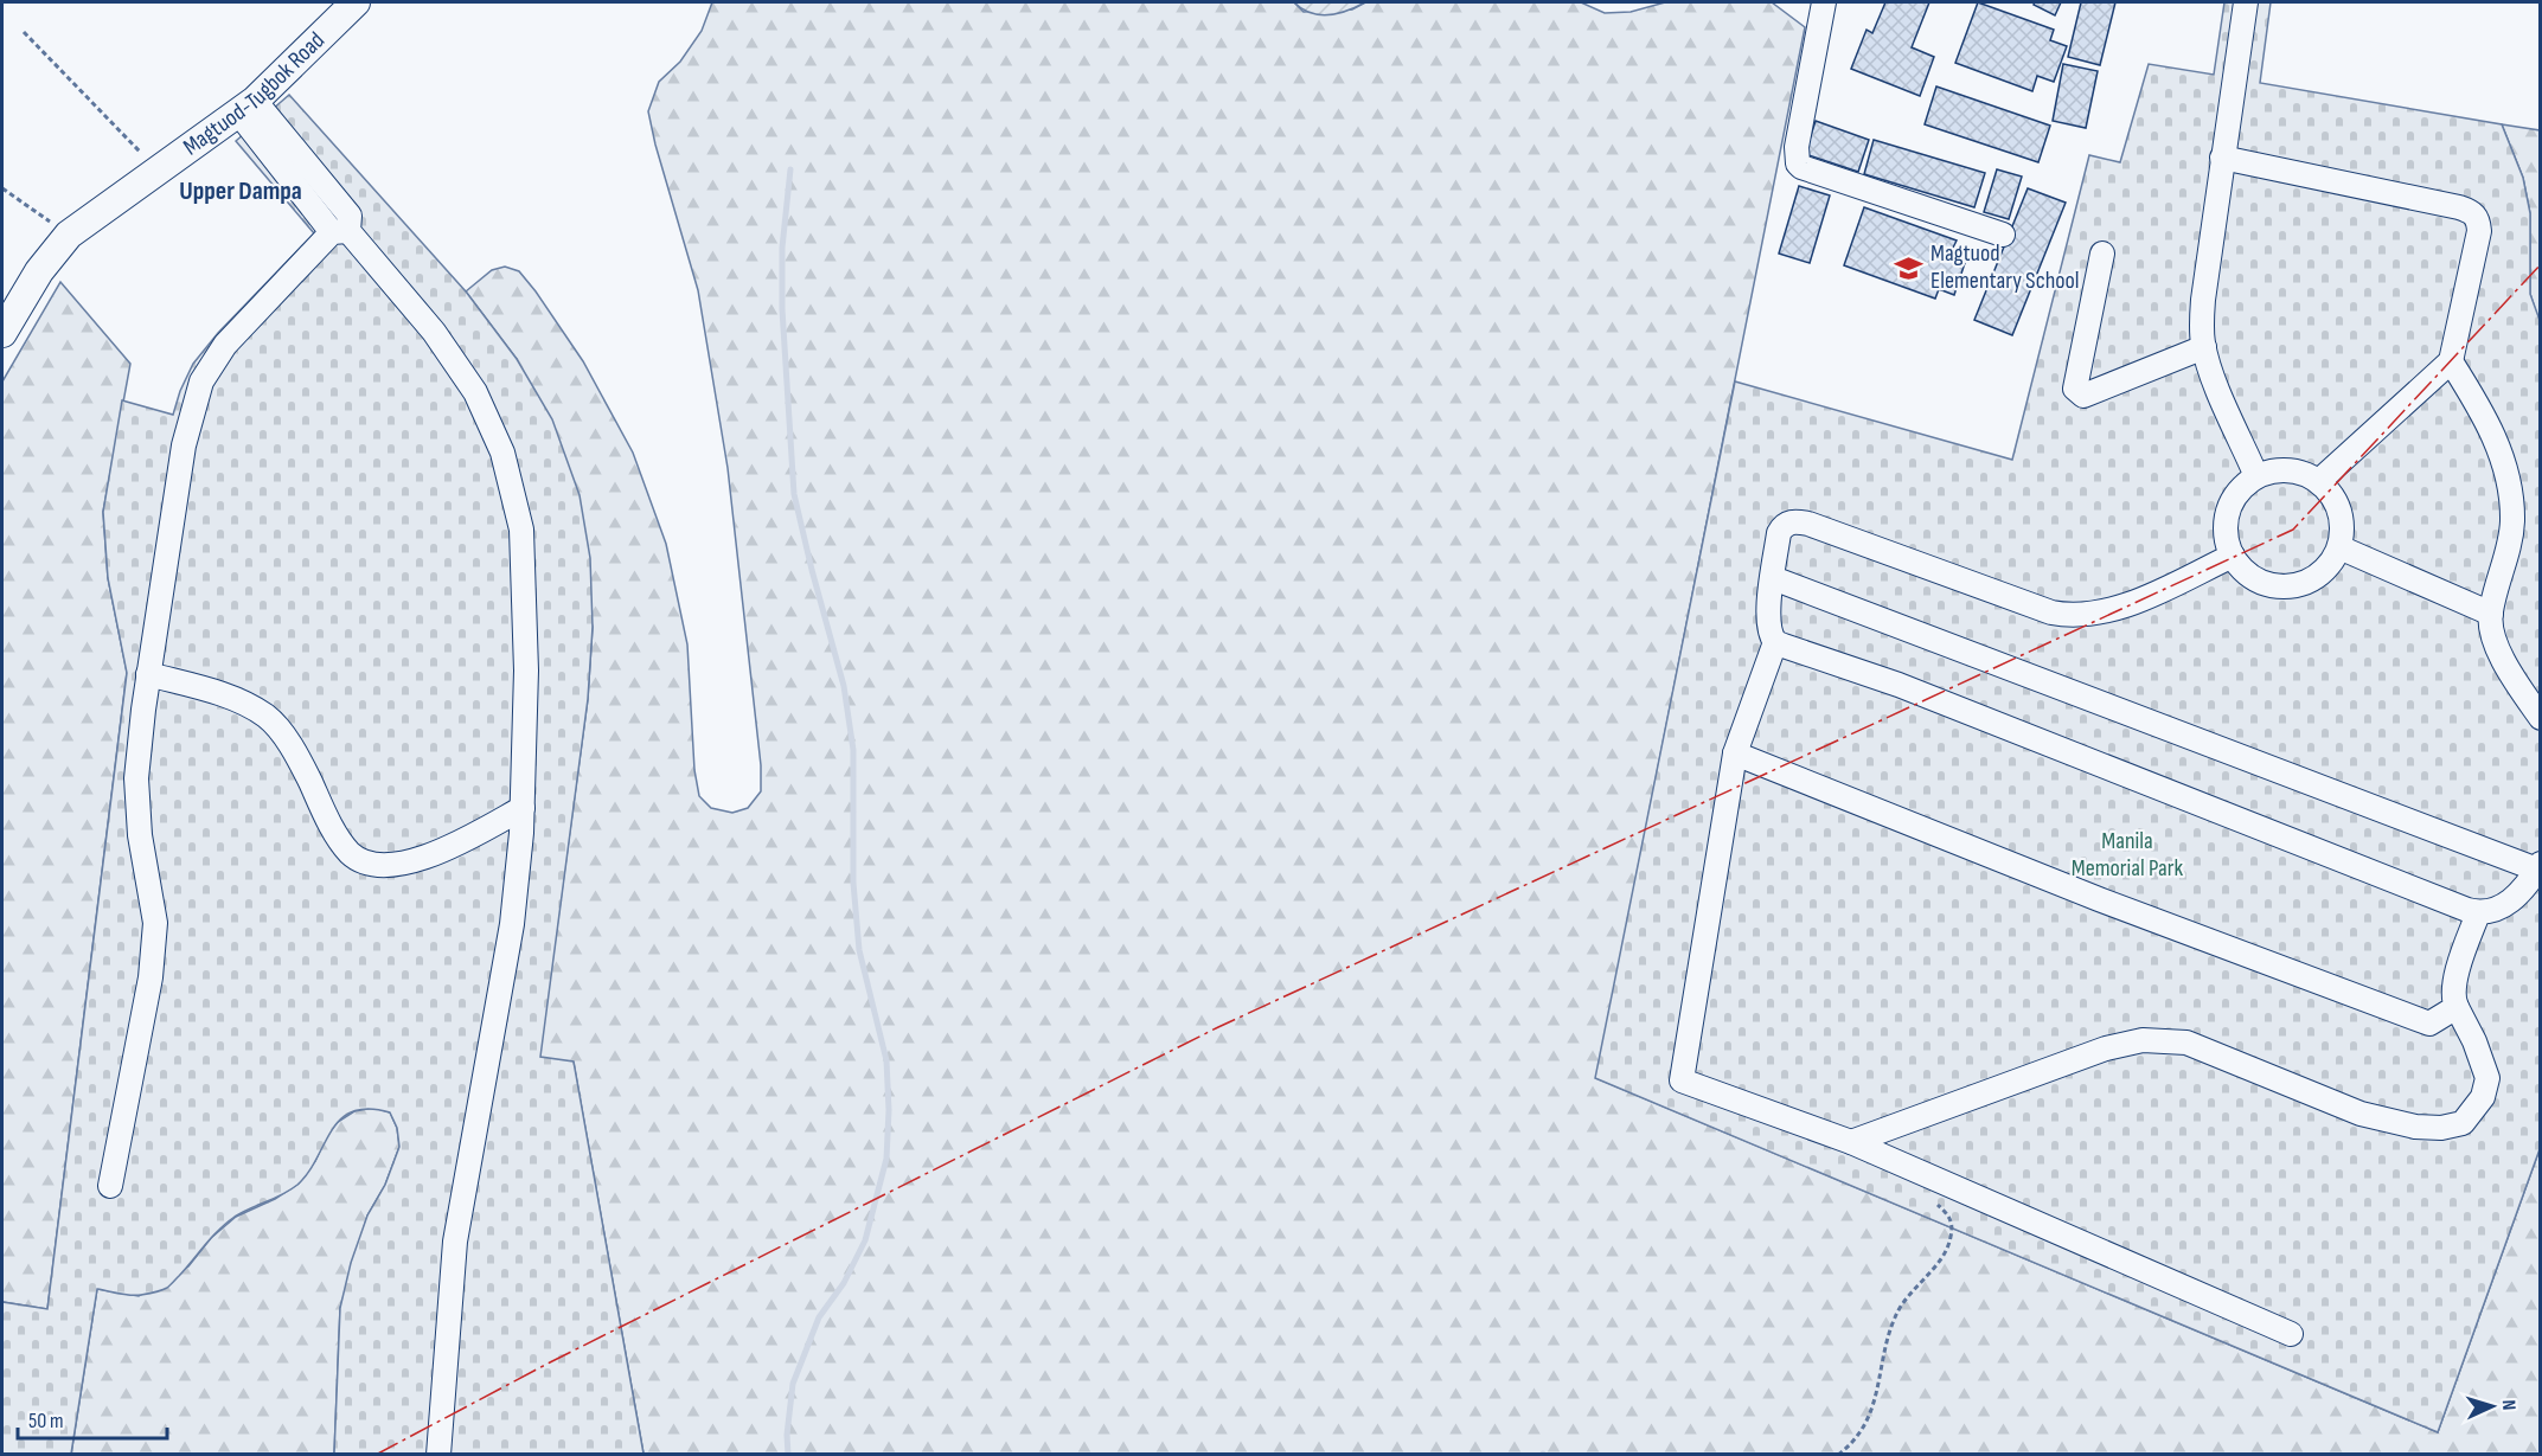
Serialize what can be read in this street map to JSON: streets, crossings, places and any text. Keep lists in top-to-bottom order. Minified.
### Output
{"streets":{"main road":["Magtuod-Tugbok Road"]},"districts":["Upper Dampa"],"parks":["Manila Memorial Park"],"places":{"school or university":["Magtuod Elementary School"]},"scale_bar":"50 m","north":"right"}
